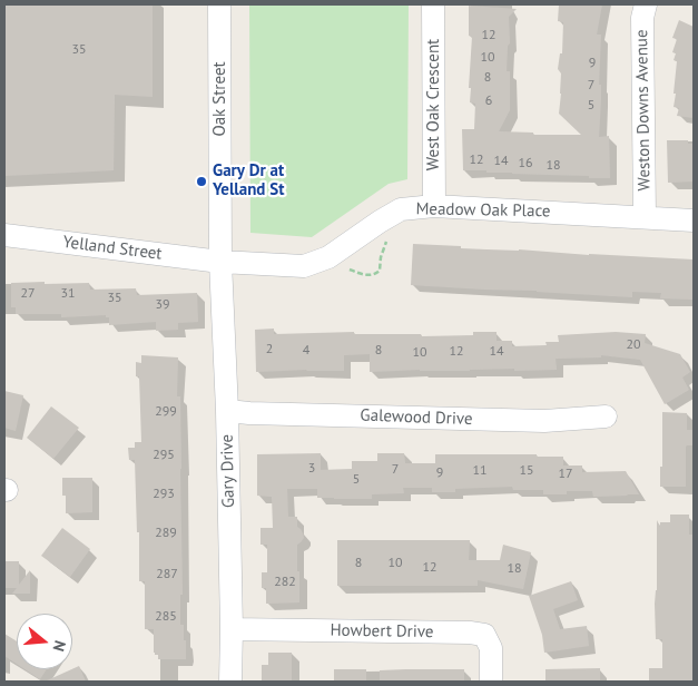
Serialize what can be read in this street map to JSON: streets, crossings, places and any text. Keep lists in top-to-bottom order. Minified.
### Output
{"streets":{"street":["Oak Street","West Oak Crescent","Weston Downs Avenue","Meadow Oak Place","Yelland Street","Galewood Drive","Gary Drive","Howbert Drive"]},"crossings":[["Oak Street","Meadow Oak Place"],["Oak Street","Yelland Street"],["Oak Street","Gary Drive"],["West Oak Crescent","Meadow Oak Place"],["Weston Downs Avenue","Meadow Oak Place"],["Meadow Oak Place","Yelland Street"],["Meadow Oak Place","Gary Drive"],["Yelland Street","Gary Drive"],["Galewood Drive","Gary Drive"],["Gary Drive","Howbert Drive"]],"places":["Gary Dr at Yelland St"],"house_numbers":["12","35","10","9","8","7","6","5","12","14","16","18","27","31","35","39","20","2","4","8","12","14","10","299","295","3","7","11","15","9","17","5","293","289","8","10","12","18","287","282","285"],"north":"right"}
